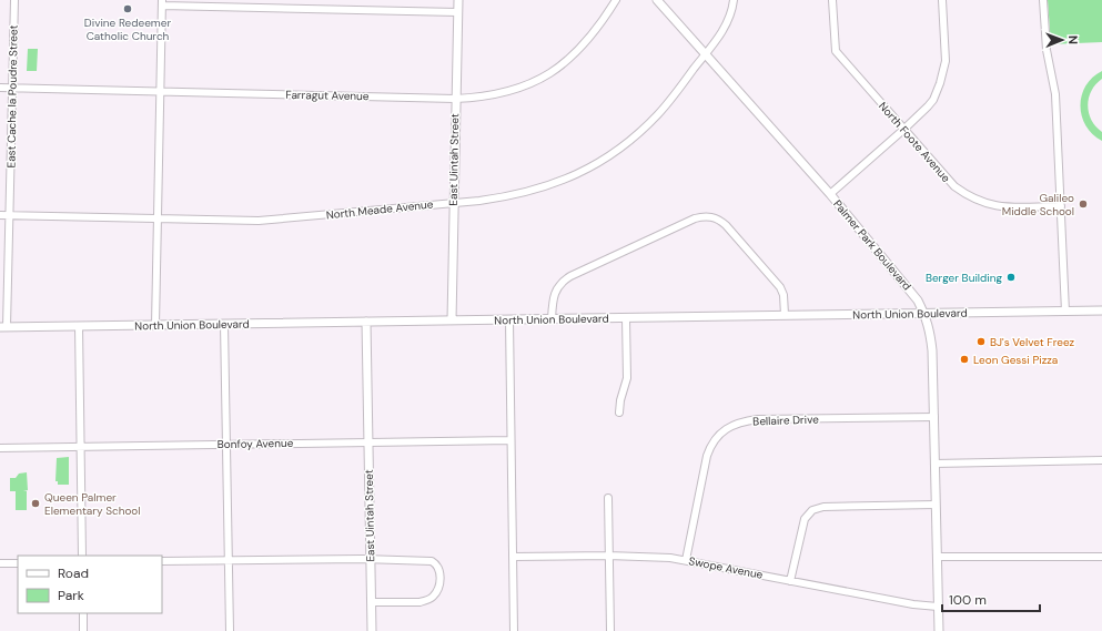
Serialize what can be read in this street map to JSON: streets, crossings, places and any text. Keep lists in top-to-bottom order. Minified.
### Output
{"streets":{"main road":["East Uintah Street","Palmer Park Boulevard","North Union Boulevard"],"street":["Farragut Avenue","East Cache la Poudre Street","North Foote Avenue","North Meade Avenue","Bellaire Drive","Bonfoy Avenue","Swope Avenue"]},"crossings":[["Farragut Avenue","East Cache la Poudre Street"],["Farragut Avenue","East Uintah Street"],["East Cache la Poudre Street","North Meade Avenue"],["East Cache la Poudre Street","North Union Boulevard"],["East Uintah Street","North Meade Avenue"],["East Uintah Street","North Union Boulevard"],["East Uintah Street","Bonfoy Avenue"],["North Meade Avenue","Palmer Park Boulevard"],["Palmer Park Boulevard","North Union Boulevard"],["Palmer Park Boulevard","Bellaire Drive"],["Palmer Park Boulevard","Swope Avenue"],["Bellaire Drive","Swope Avenue"]],"places":["Divine Redeemer Catholic Church","Galileo Middle School","Berger Building","BJ's Velvet Freez","Leon Gessi Pizza","Queen Palmer Elementary School"],"legend":["Road","Park"],"scale_bar":"100 m","north":"right"}
